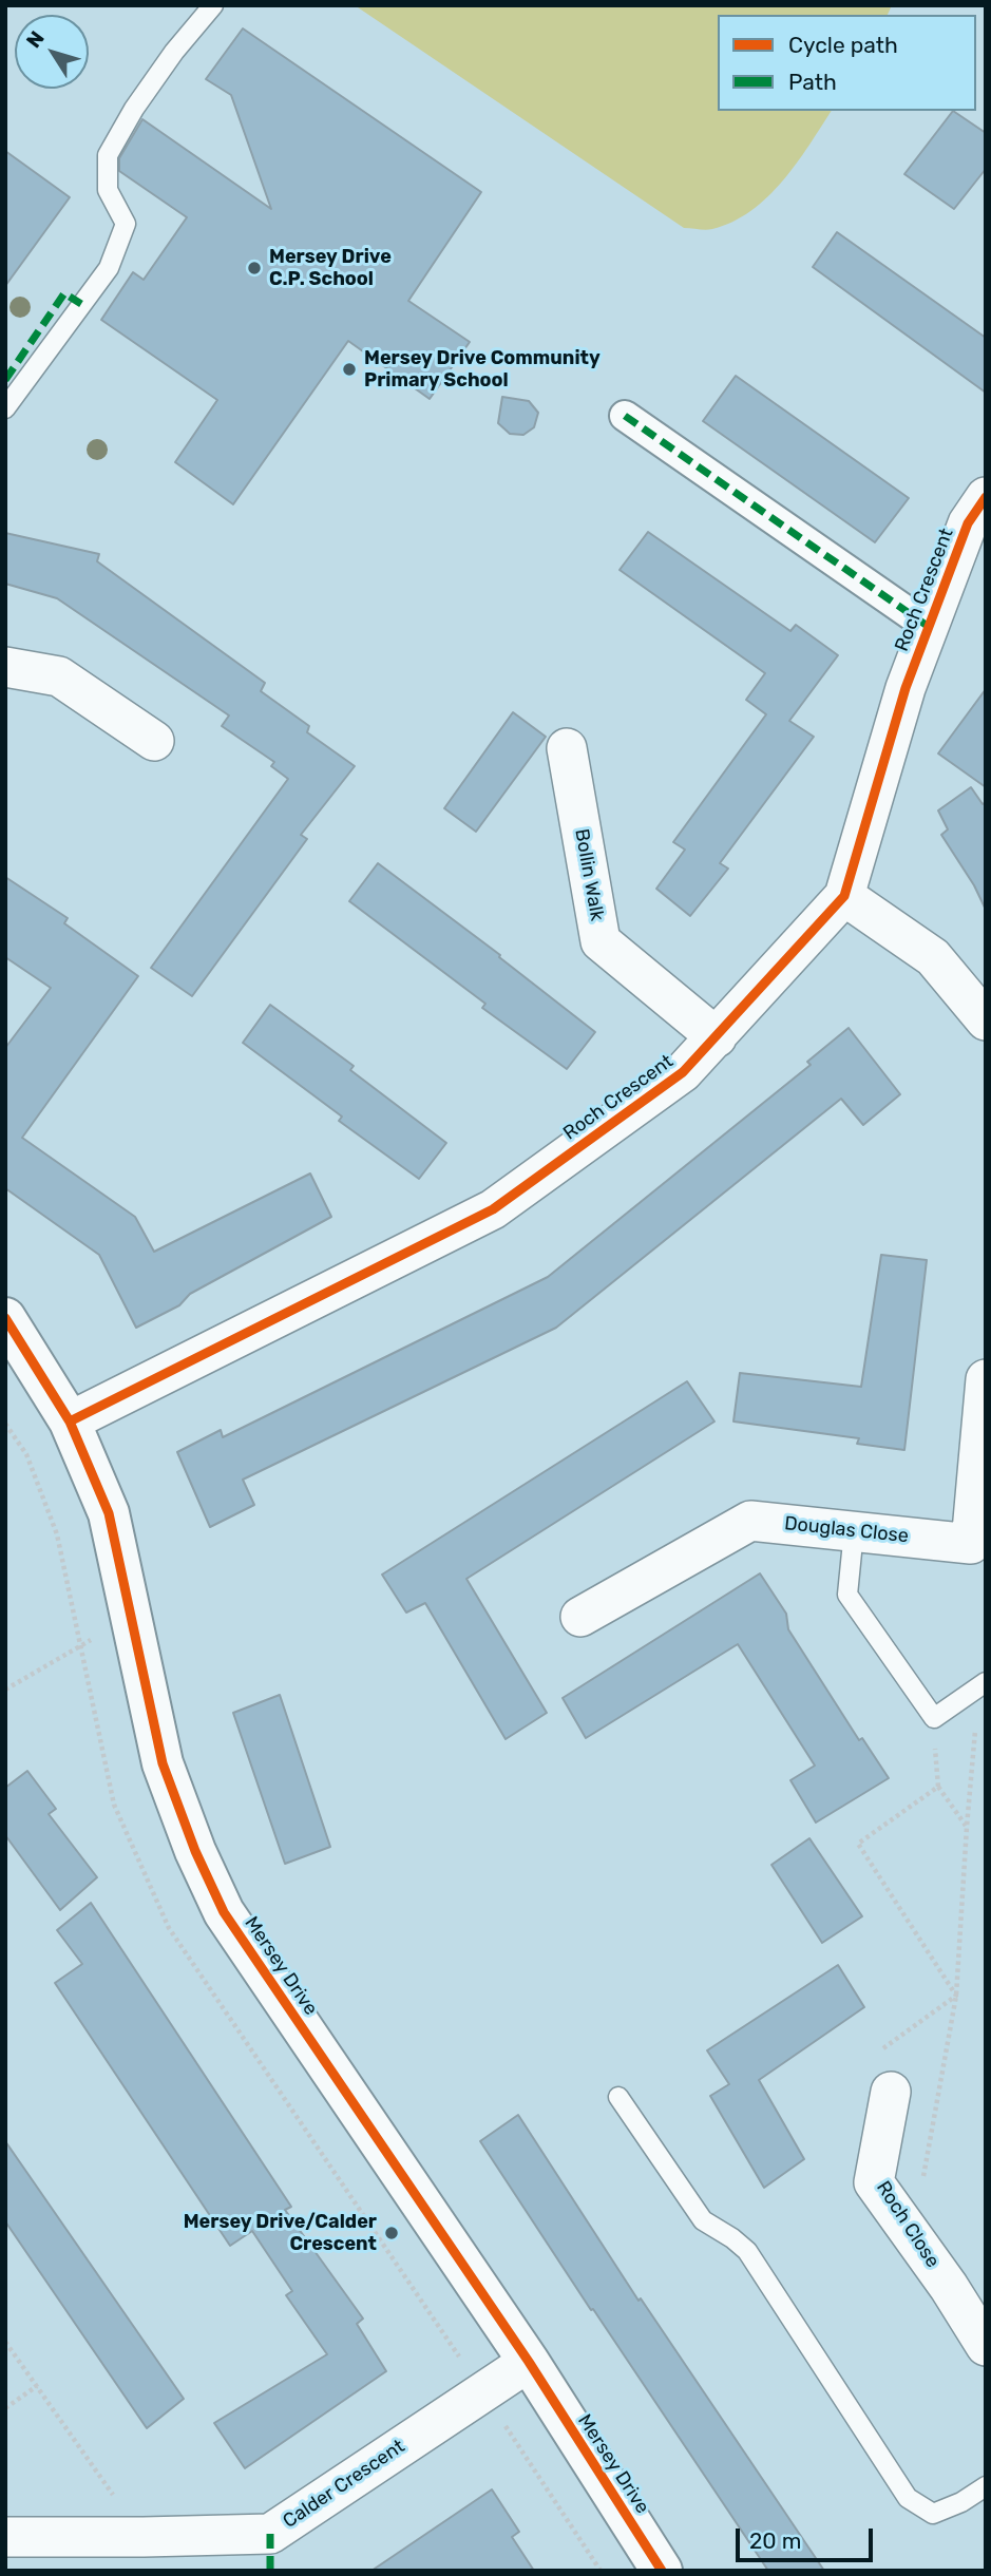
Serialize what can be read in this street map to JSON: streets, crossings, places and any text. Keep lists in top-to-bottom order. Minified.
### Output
{"streets":{"street":["Roch Crescent","Bollin Walk","Douglas Close","Mersey Drive","Roch Close","Calder Crescent"]},"crossings":[["Roch Crescent","Bollin Walk"],["Roch Crescent","Mersey Drive"],["Mersey Drive","Calder Crescent"]],"places":["Mersey Drive C.P. School","Mersey Drive Community Primary School","Mersey Drive/Calder Crescent"],"legend":["Cycle path","Path"],"scale_bar":"20 m","north":"top left"}
